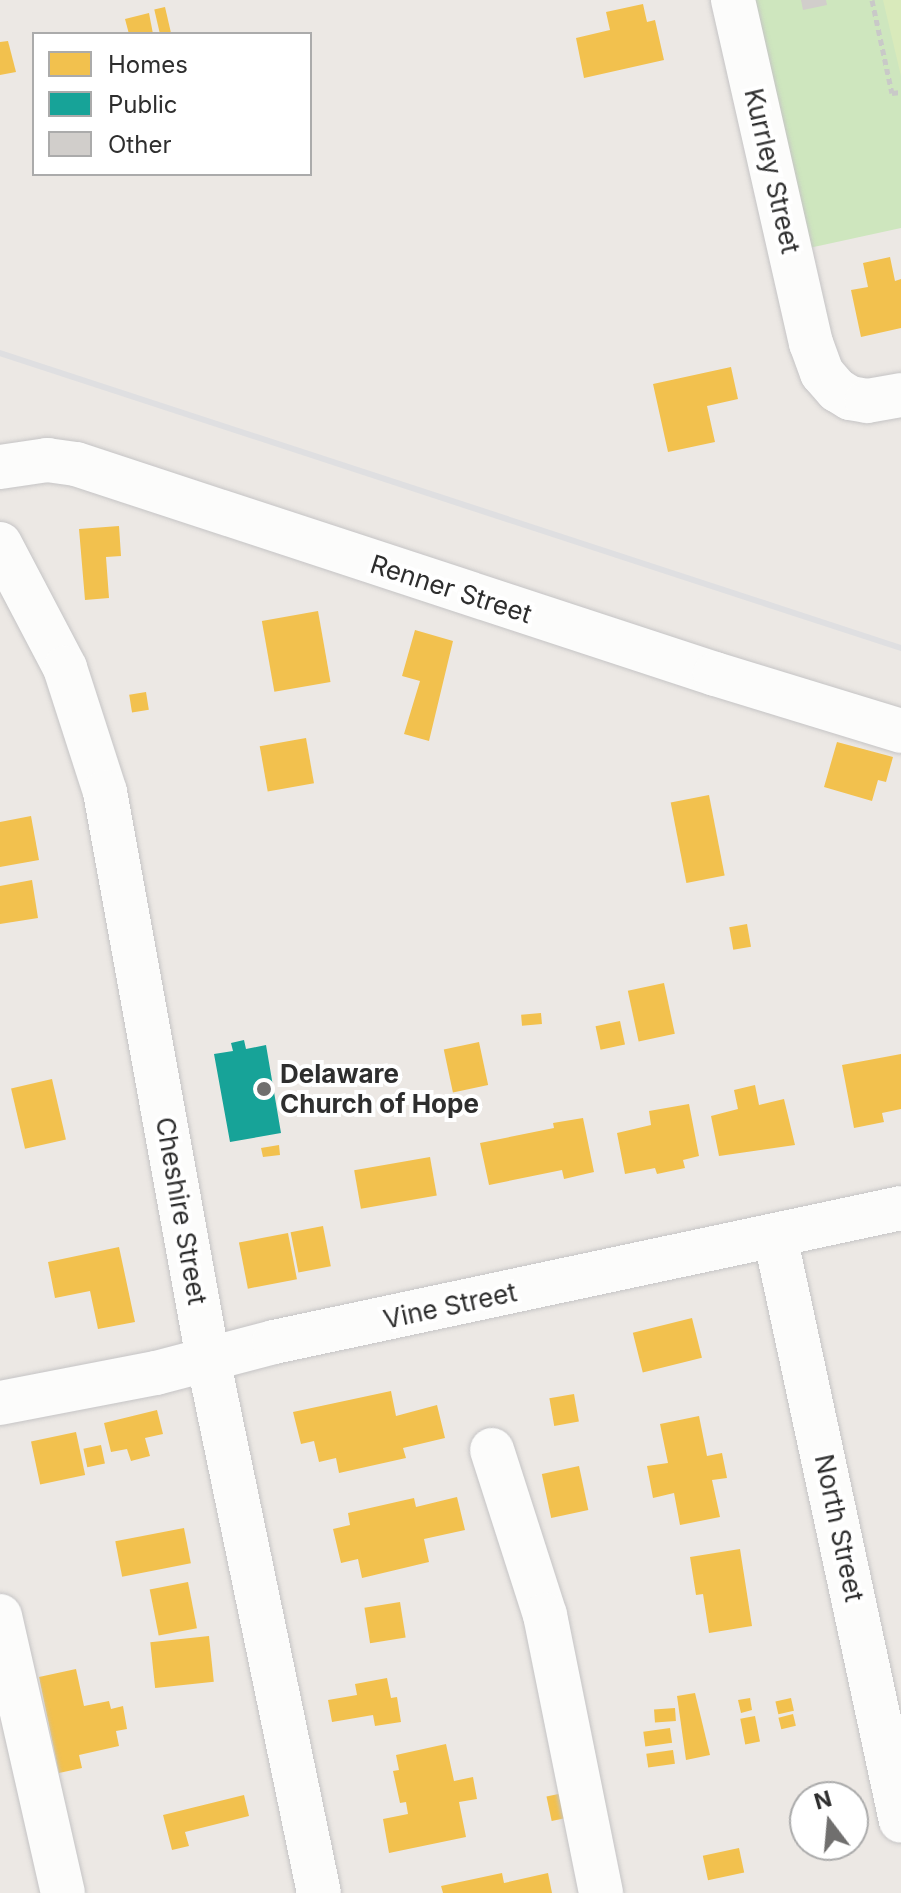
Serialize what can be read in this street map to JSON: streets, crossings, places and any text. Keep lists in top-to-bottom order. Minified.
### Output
{"streets":{"street":["Kurrley Street","Renner Street","Cheshire Street","Vine Street","North Street"]},"crossings":[["Cheshire Street","Vine Street"],["Vine Street","North Street"]],"places":["Delaware Church of Hope"],"legend":["Homes","Public","Other"],"north":"top"}
